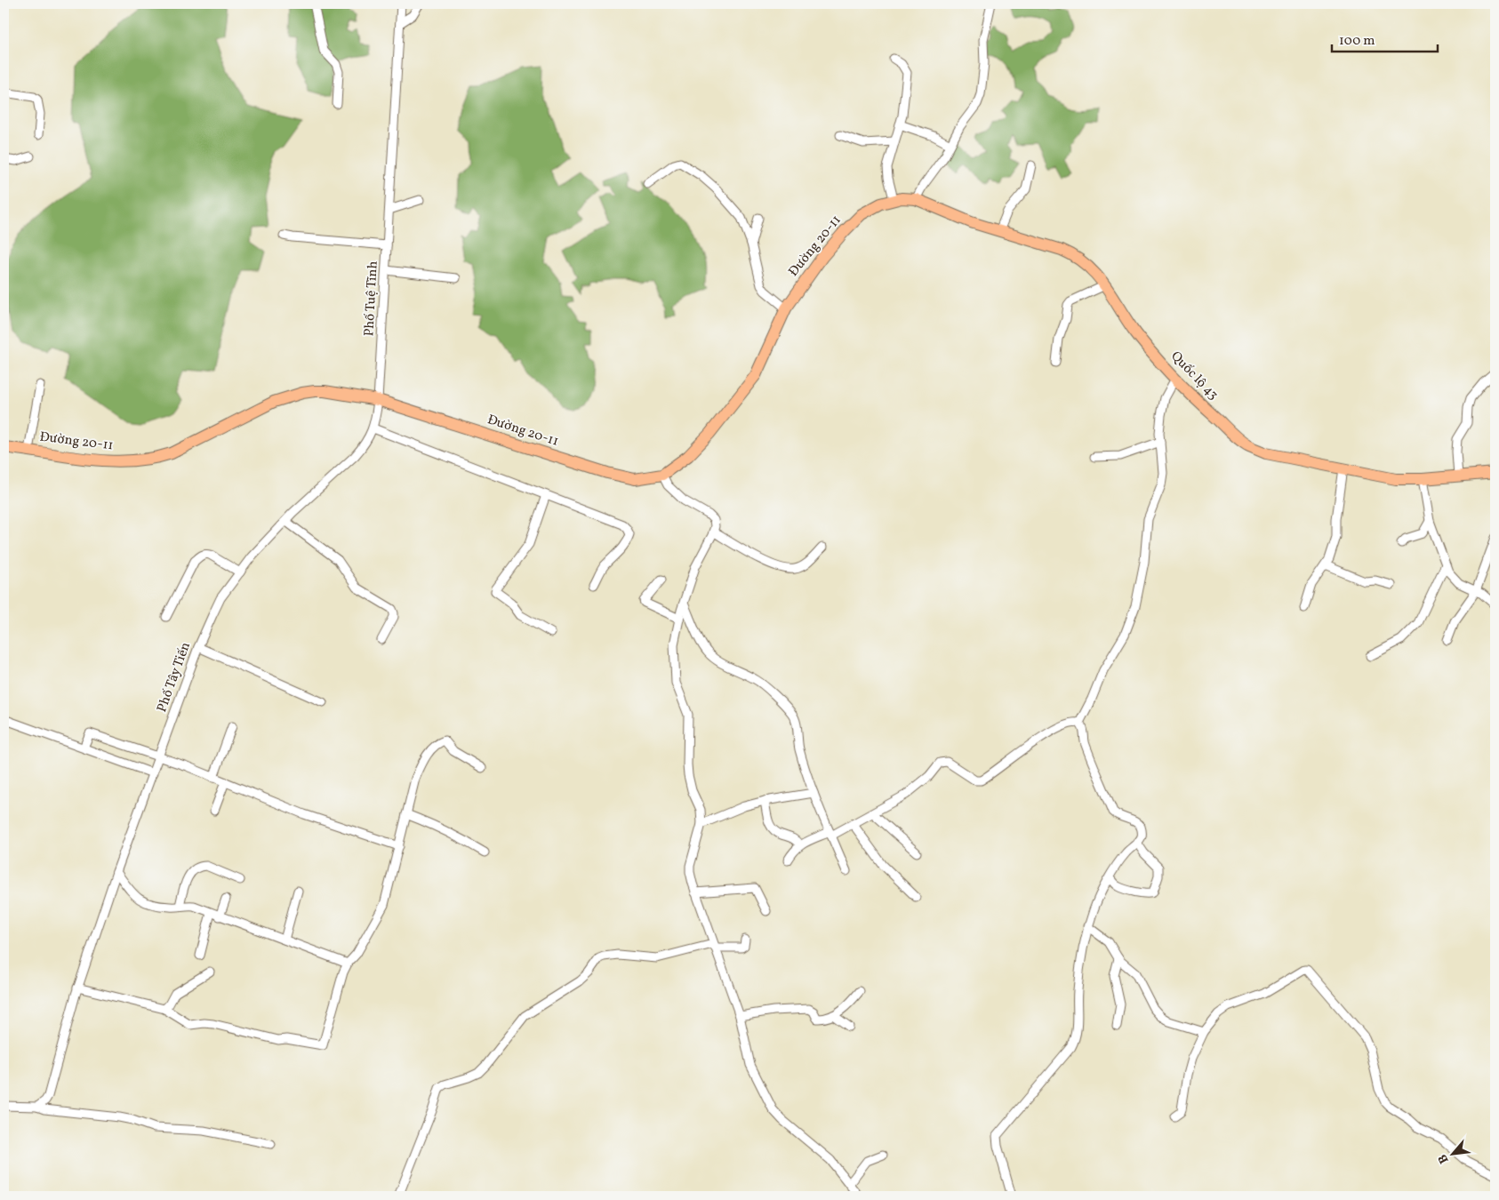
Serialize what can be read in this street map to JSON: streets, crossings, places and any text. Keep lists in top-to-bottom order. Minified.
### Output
{"streets":{"highway":["Đường 20-11","Quốc lộ 43"],"street":["Phố Tuệ Tĩnh","Phố Tây Tiến"]},"crossings":[["Đường 20-11","Phố Tuệ Tĩnh"],["Đường 20-11","Quốc lộ 43"],["Đường 20-11","Phố Tây Tiến"],["Phố Tuệ Tĩnh","Phố Tây Tiến"]],"scale_bar":"100 m","north":"bottom left"}
